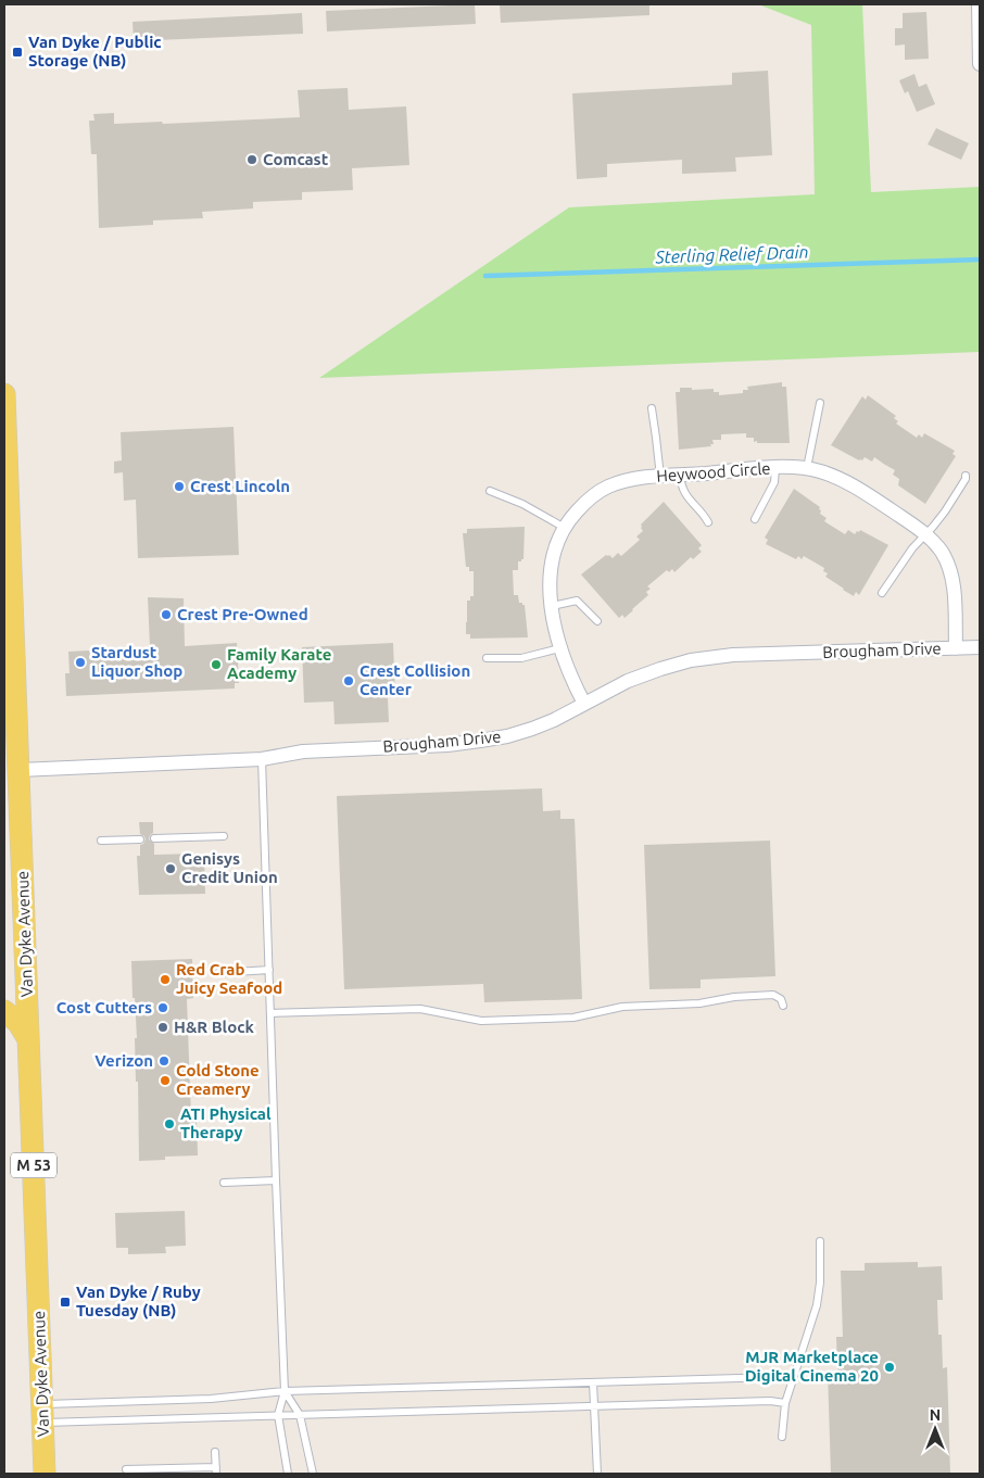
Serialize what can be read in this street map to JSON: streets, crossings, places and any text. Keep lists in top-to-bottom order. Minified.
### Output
{"streets":{"main road":["Van Dyke Avenue","M 53"],"street":["Heywood Circle","Brougham Drive"]},"crossings":[["Heywood Circle","Brougham Drive"],["Brougham Drive","Van Dyke Avenue"]],"water":["Sterling Relief Drain"],"places":{"transit":["Van Dyke / Public Storage (NB)","Van Dyke / Ruby Tuesday (NB)"],"other":["Comcast","Crest Lincoln","Crest Pre-Owned","Stardust Liquor Shop","Family Karate Academy","Crest Collision Center","Genisys Credit Union","Red Crab Juicy Seafood","Cost Cutters","H&R Block","Verizon","Cold Stone Creamery","ATI Physical Therapy","MJR Marketplace Digital Cinema 20"]},"north":"top"}
